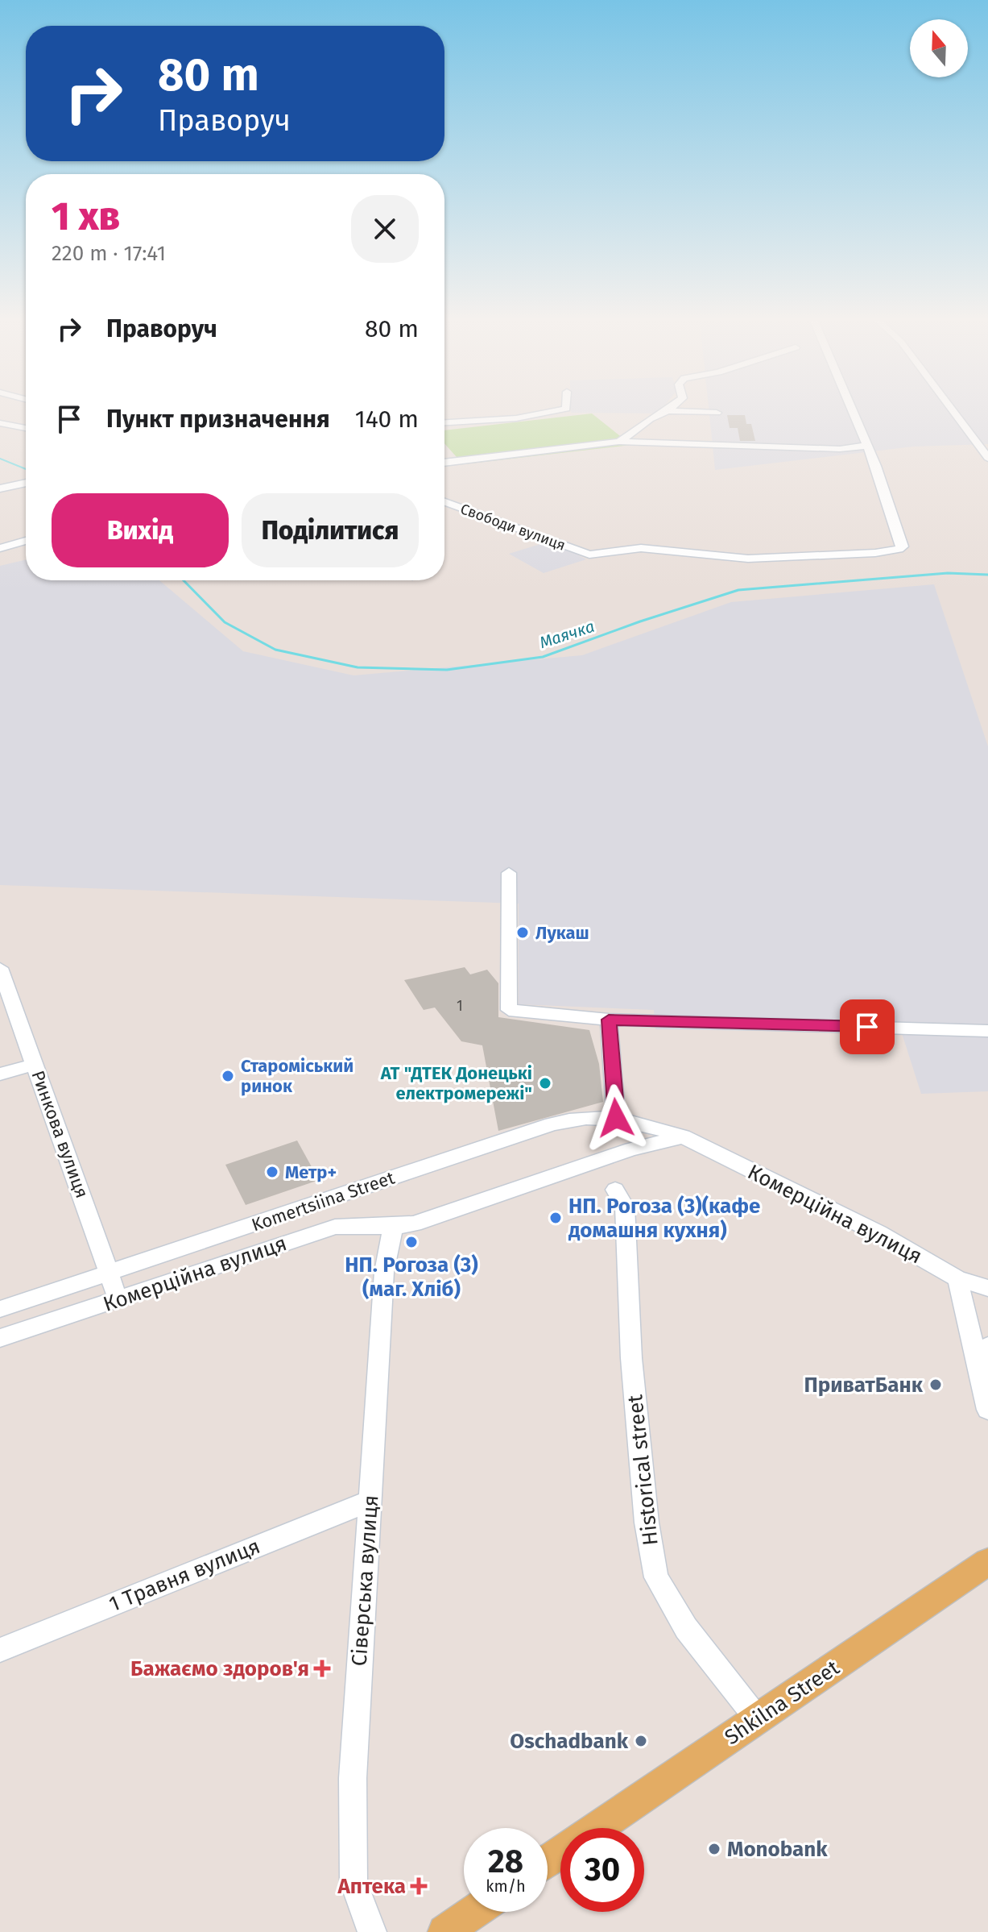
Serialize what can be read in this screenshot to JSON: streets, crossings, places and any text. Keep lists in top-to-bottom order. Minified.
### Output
{"streets":{"main road":["Shkilna Street"],"street":["Свободи вулиця","Ринкова вулиця","Komertsiina Street","Комерційна вулиця","Historical street","1 Травня вулиця","Сіверська вулиця"]},"crossings":[["Ринкова вулиця","Komertsiina Street"],["Ринкова вулиця","Комерційна вулиця"],["Komertsiina Street","Комерційна вулиця"],["Комерційна вулиця","Сіверська вулиця"],["Historical street","Shkilna Street"],["1 Травня вулиця","Сіверська вулиця"]],"water":["Маячка"],"places":{"other":["Лукаш","Староміський ринок","АТ \"ДТЕК Донецькі електромережі\"","Метр+","НП. Рогоза (3)(кафе домашня кухня)","НП. Рогоза (3) (маг. Хліб)","ПриватБанк","Oschadbank","Monobank"],"health":["Бажаємо здоров'я","Аптека"]},"house_numbers":["1"],"north":"top","page":{"turn":["80 m","Праворуч"],"heading":["1 хв","220 m · 17:41"],"list":[{"name":"Праворуч","value":"80 m"},{"name":"Пункт призначення","value":"140 m"}],"buttons":["Вихід","Поділитися"],"speed":"28 km/h","limit":"30"}}
